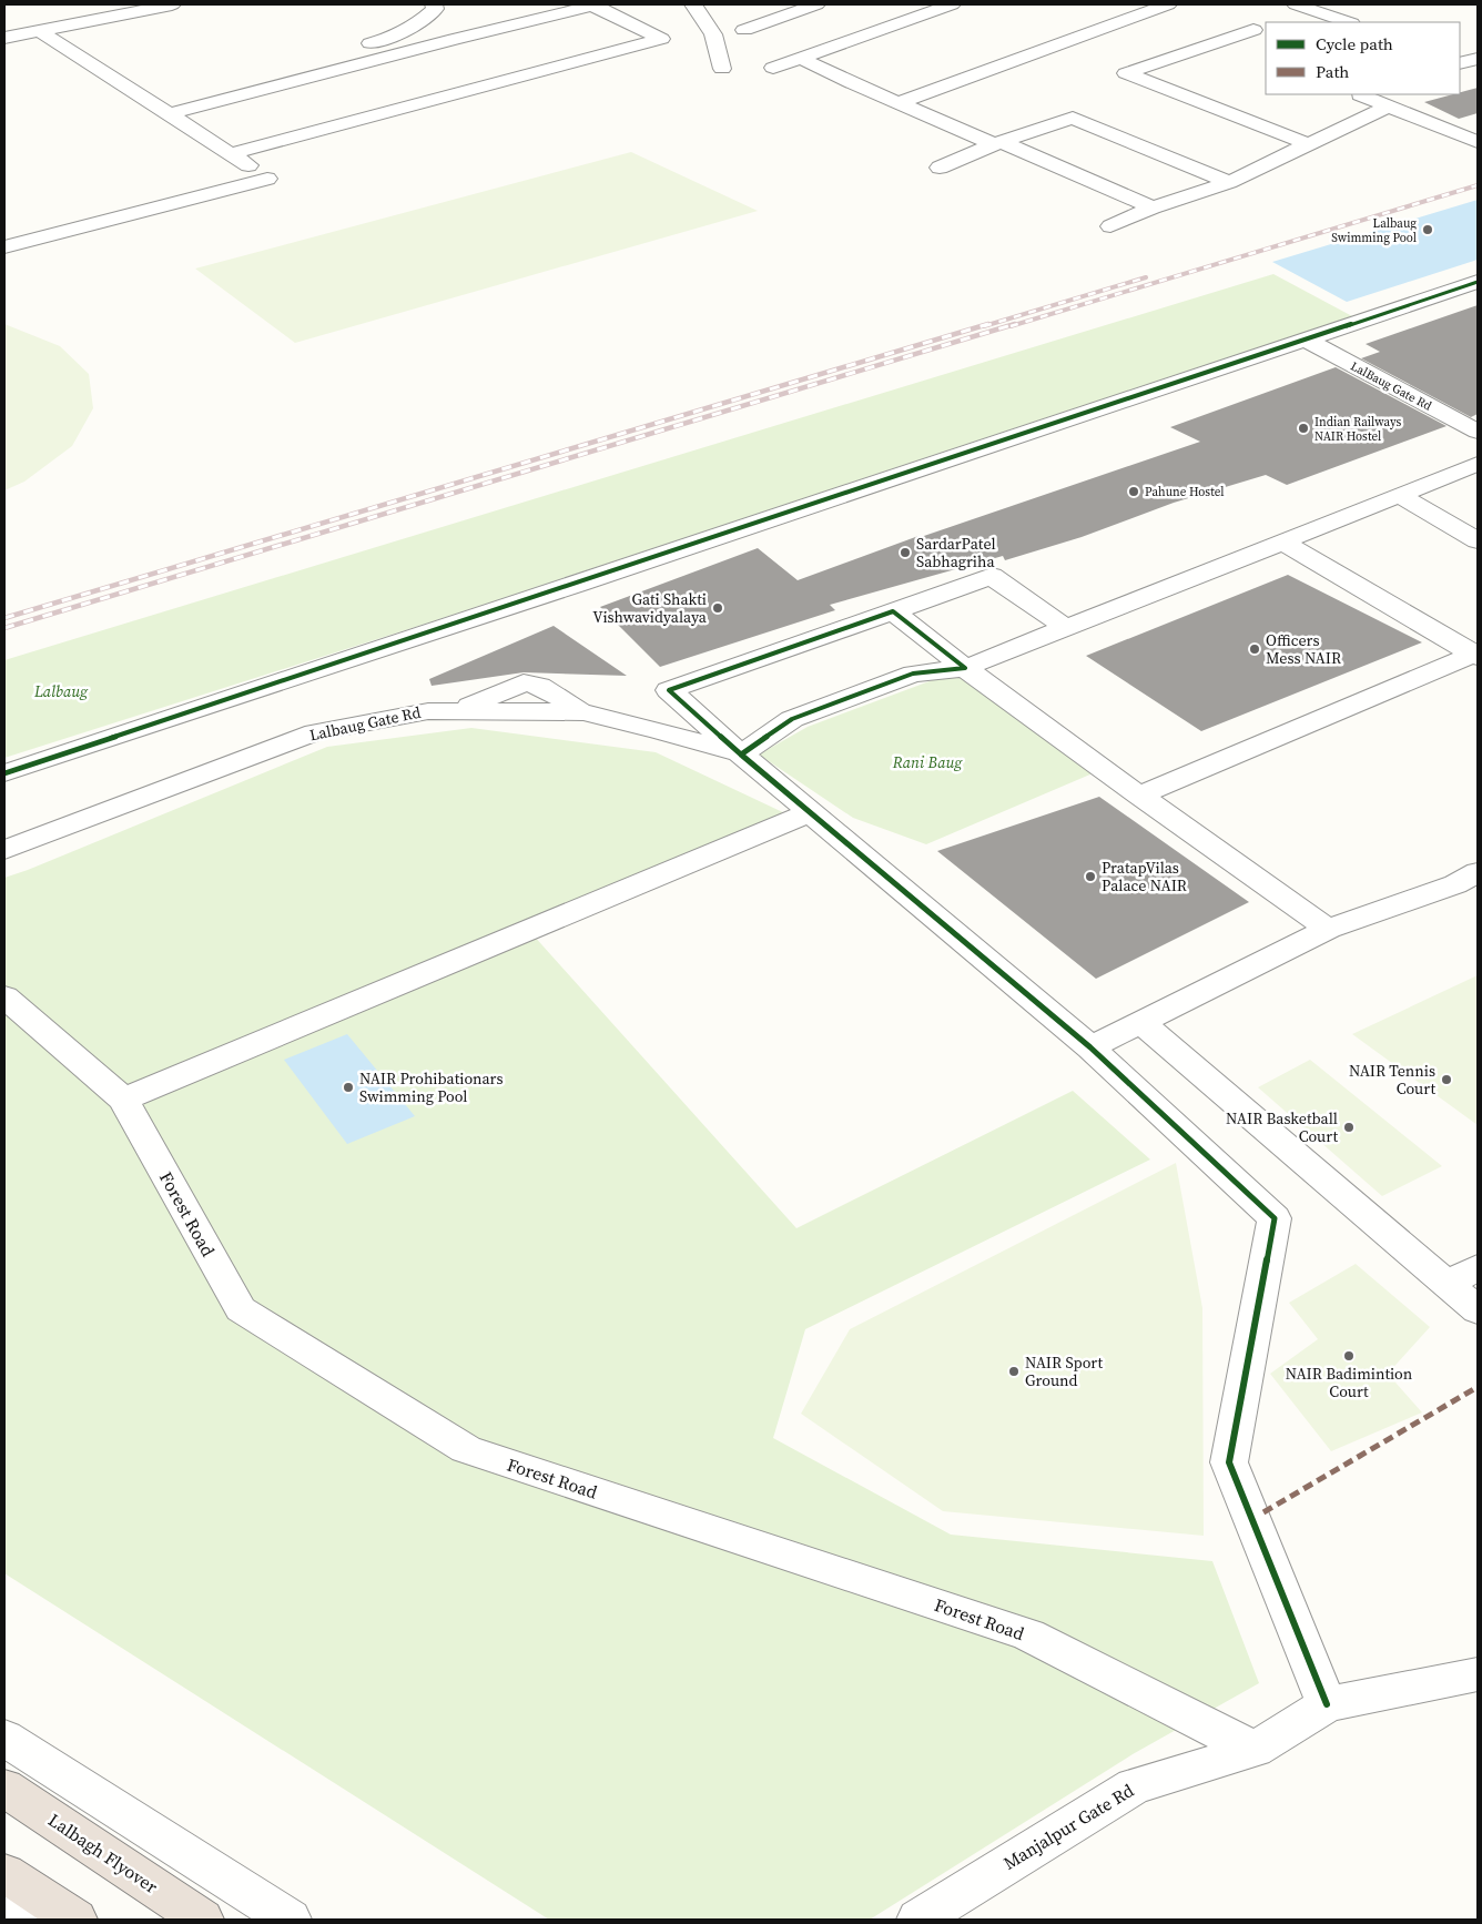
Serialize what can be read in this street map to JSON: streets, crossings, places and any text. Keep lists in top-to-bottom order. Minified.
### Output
{"streets":{"highway":["Lalbagh Flyover"],"street":["LalBaug Gate Rd","Lalbaug Gate Rd","Forest Road","Manjalpur Gate Rd"]},"crossings":[["Forest Road","Manjalpur Gate Rd"]],"parks":["Lalbaug","Rani Baug"],"places":["Lalbaug Swimming Pool","Indian Railways NAIR Hostel","Pahune Hostel","SardarPatel Sabhagriha","Gati Shakti Vishwavidyalaya","Officers Mess NAIR","PratapVilas Palace NAIR","NAIR Tennis Court","NAIR Prohibationars Swimming Pool","NAIR Basketball Court","NAIR Badimintion Court","NAIR Sport Ground"],"legend":["Cycle path","Path"]}
